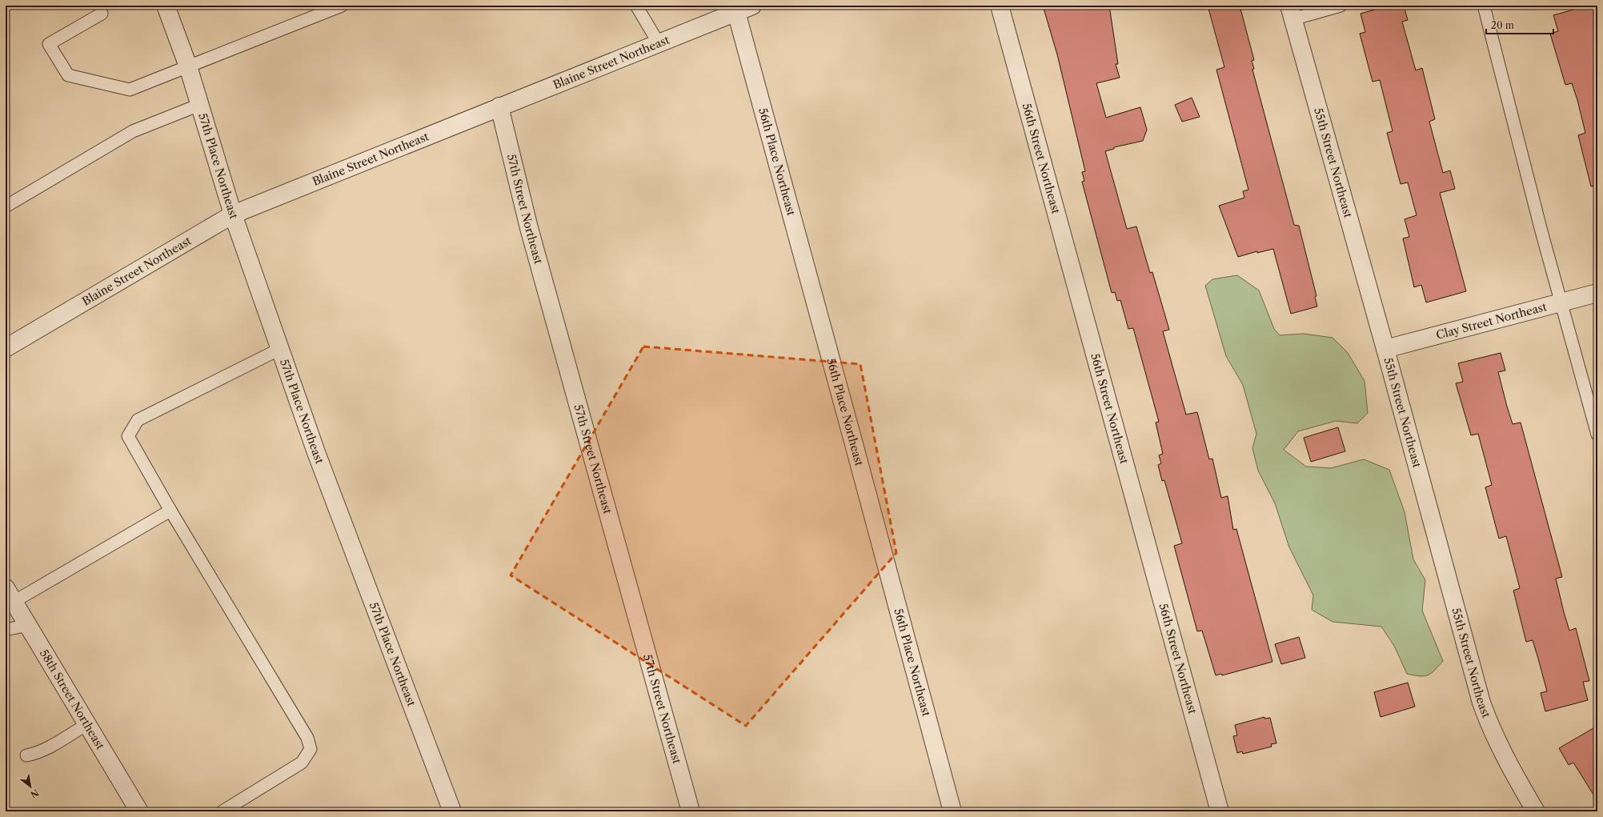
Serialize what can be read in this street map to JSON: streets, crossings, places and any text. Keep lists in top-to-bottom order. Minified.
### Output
{"streets":{"street":["Blaine Street Northeast","56th Street Northeast","56th Place Northeast","55th Street Northeast","57th Place Northeast","57th Street Northeast","Clay Street Northeast","58th Street Northeast"]},"crossings":[["Blaine Street Northeast","56th Place Northeast"],["Blaine Street Northeast","57th Place Northeast"],["Blaine Street Northeast","57th Street Northeast"],["55th Street Northeast","Clay Street Northeast"]],"scale_bar":"20 m","north":"bottom right"}
